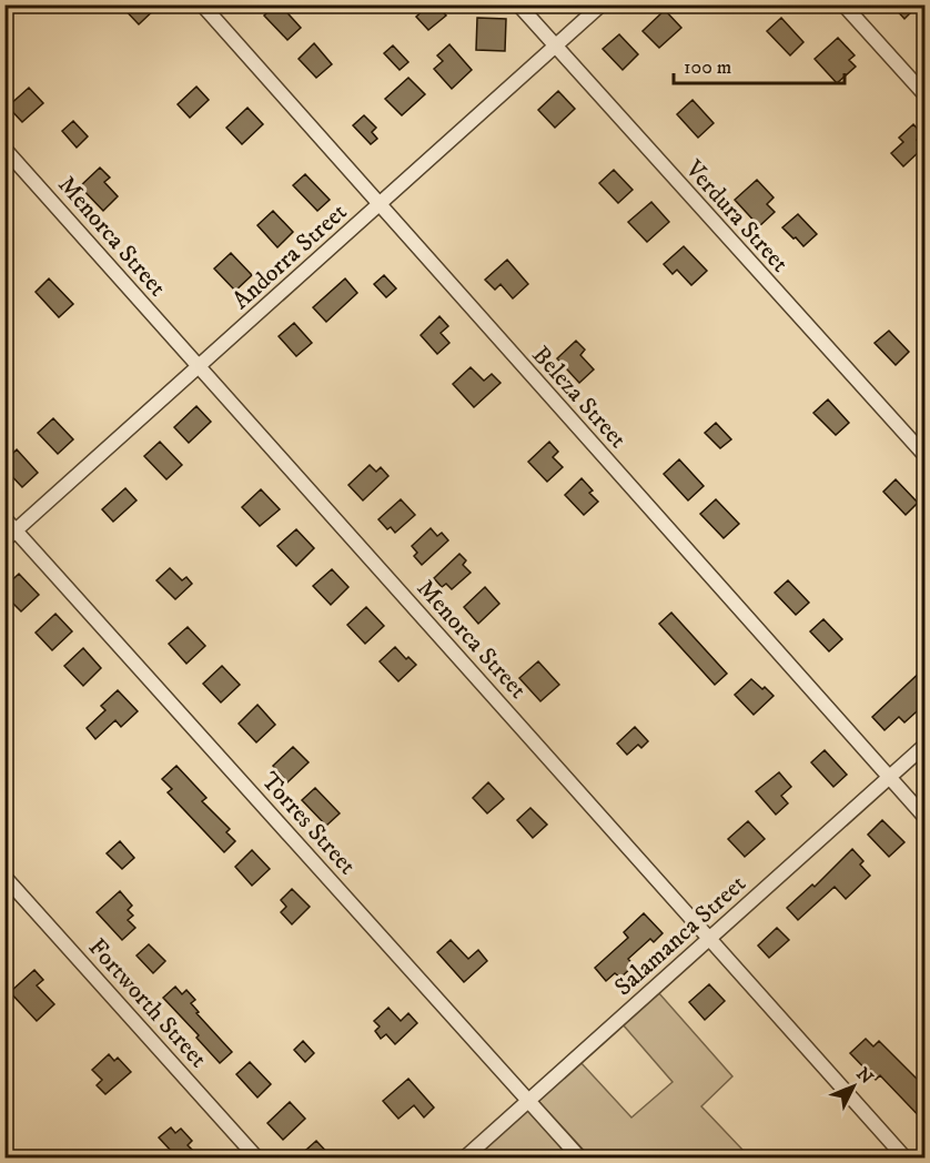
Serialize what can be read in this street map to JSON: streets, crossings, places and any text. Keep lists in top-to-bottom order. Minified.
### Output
{"streets":{"street":["Verdura Street","Menorca Street","Andorra Street","Beleza Street","Torres Street","Salamanca Street","Fortworth Street"]},"crossings":[["Verdura Street","Andorra Street"],["Menorca Street","Andorra Street"],["Menorca Street","Salamanca Street"],["Andorra Street","Beleza Street"],["Andorra Street","Torres Street"],["Beleza Street","Salamanca Street"],["Torres Street","Salamanca Street"]],"scale_bar":"100 m","north":"top right"}
